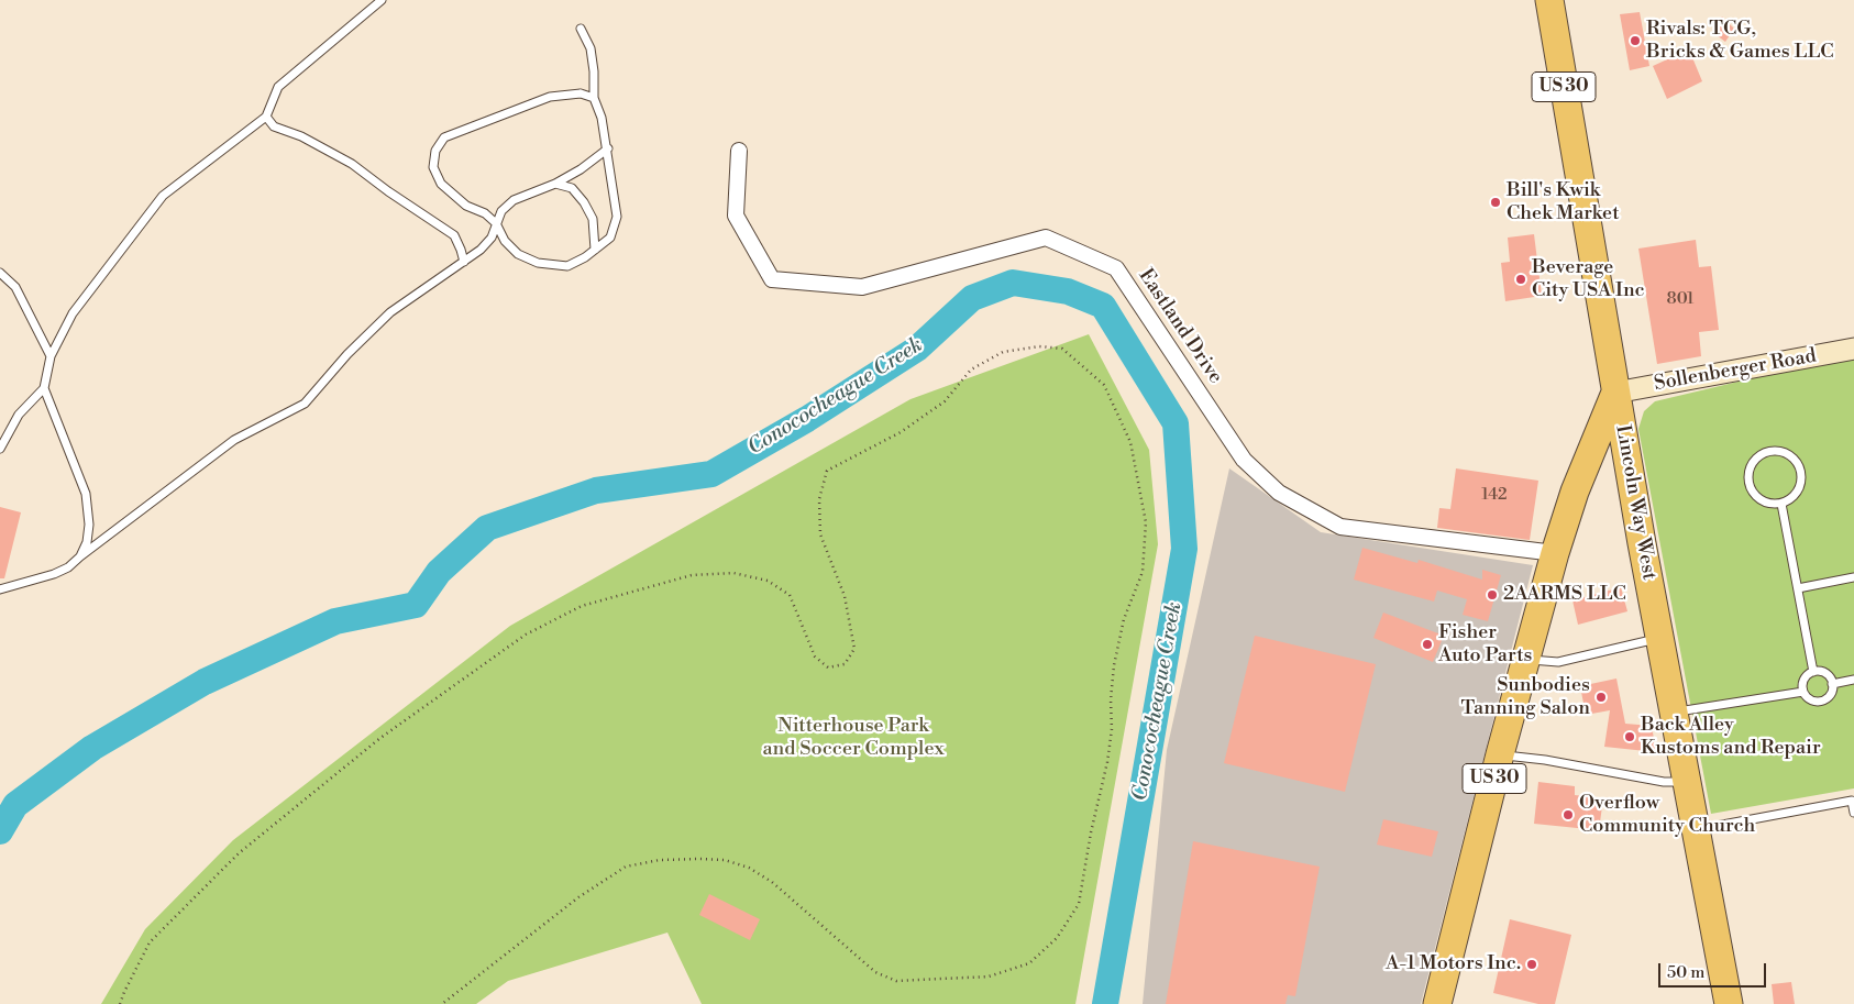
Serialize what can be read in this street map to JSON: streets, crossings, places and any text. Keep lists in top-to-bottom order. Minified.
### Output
{"streets":{"highway":["US 30","Lincoln Way West"],"street":["Eastland Drive","Sollenberger Road"]},"crossings":[["US 30","Eastland Drive"],["US 30","Sollenberger Road"],["US 30","Lincoln Way West"],["Sollenberger Road","Lincoln Way West"]],"water":["Conococheague Creek"],"parks":["Nitterhouse Park and Soccer Complex"],"places":["Rivals: TCG, Bricks & Games LLC","Bill's Kwik Chek Market","Beverage City USA Inc","2AARMS LLC","Fisher Auto Parts","Sunbodies Tanning Salon","Back Alley Kustoms and Repair","Overflow Community Church","A-1 Motors Inc."],"house_numbers":["801","142"],"scale_bar":"50 m"}
